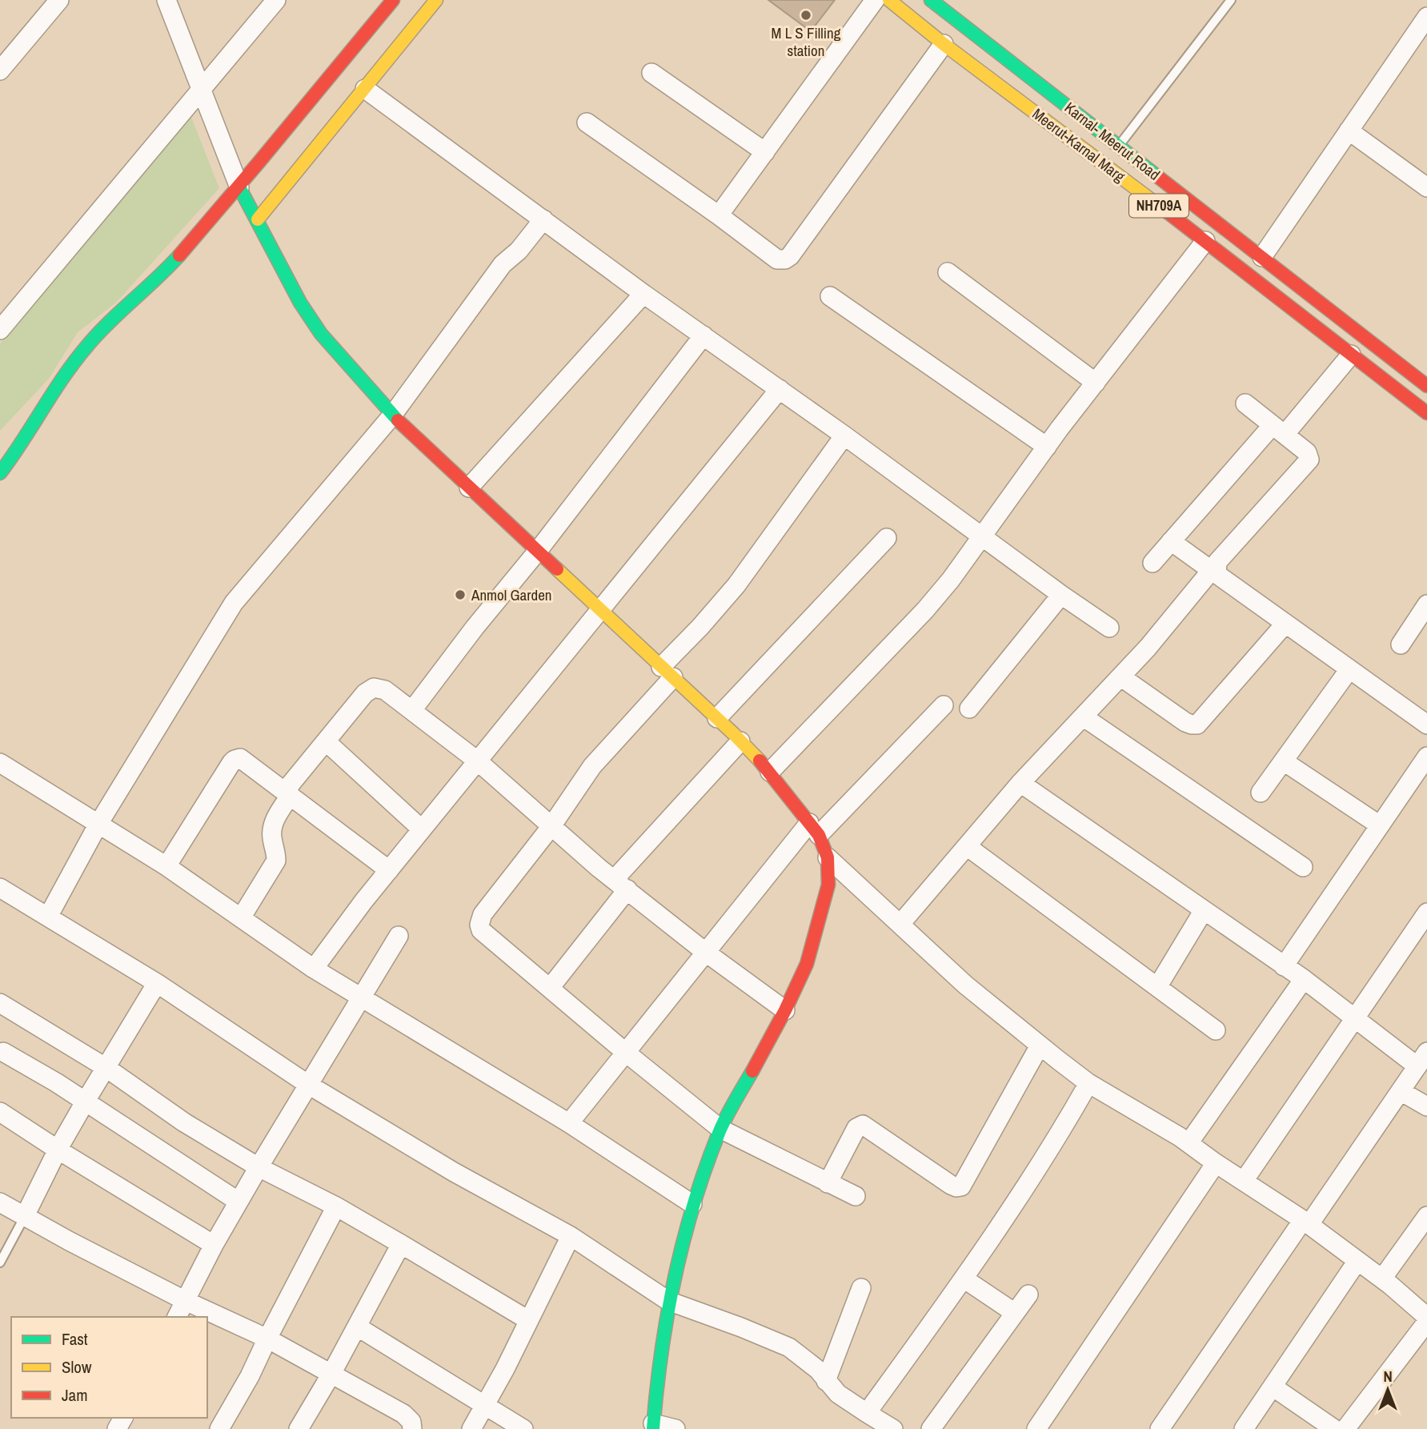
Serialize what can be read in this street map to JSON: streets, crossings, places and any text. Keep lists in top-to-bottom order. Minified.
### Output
{"streets":{"main road":["Karnal- Meerut Road","Meerut-Karnal Marg","NH709A"]},"places":["M L S Filling station","Anmol Garden"],"legend":["Fast","Slow","Jam"],"north":"top"}
